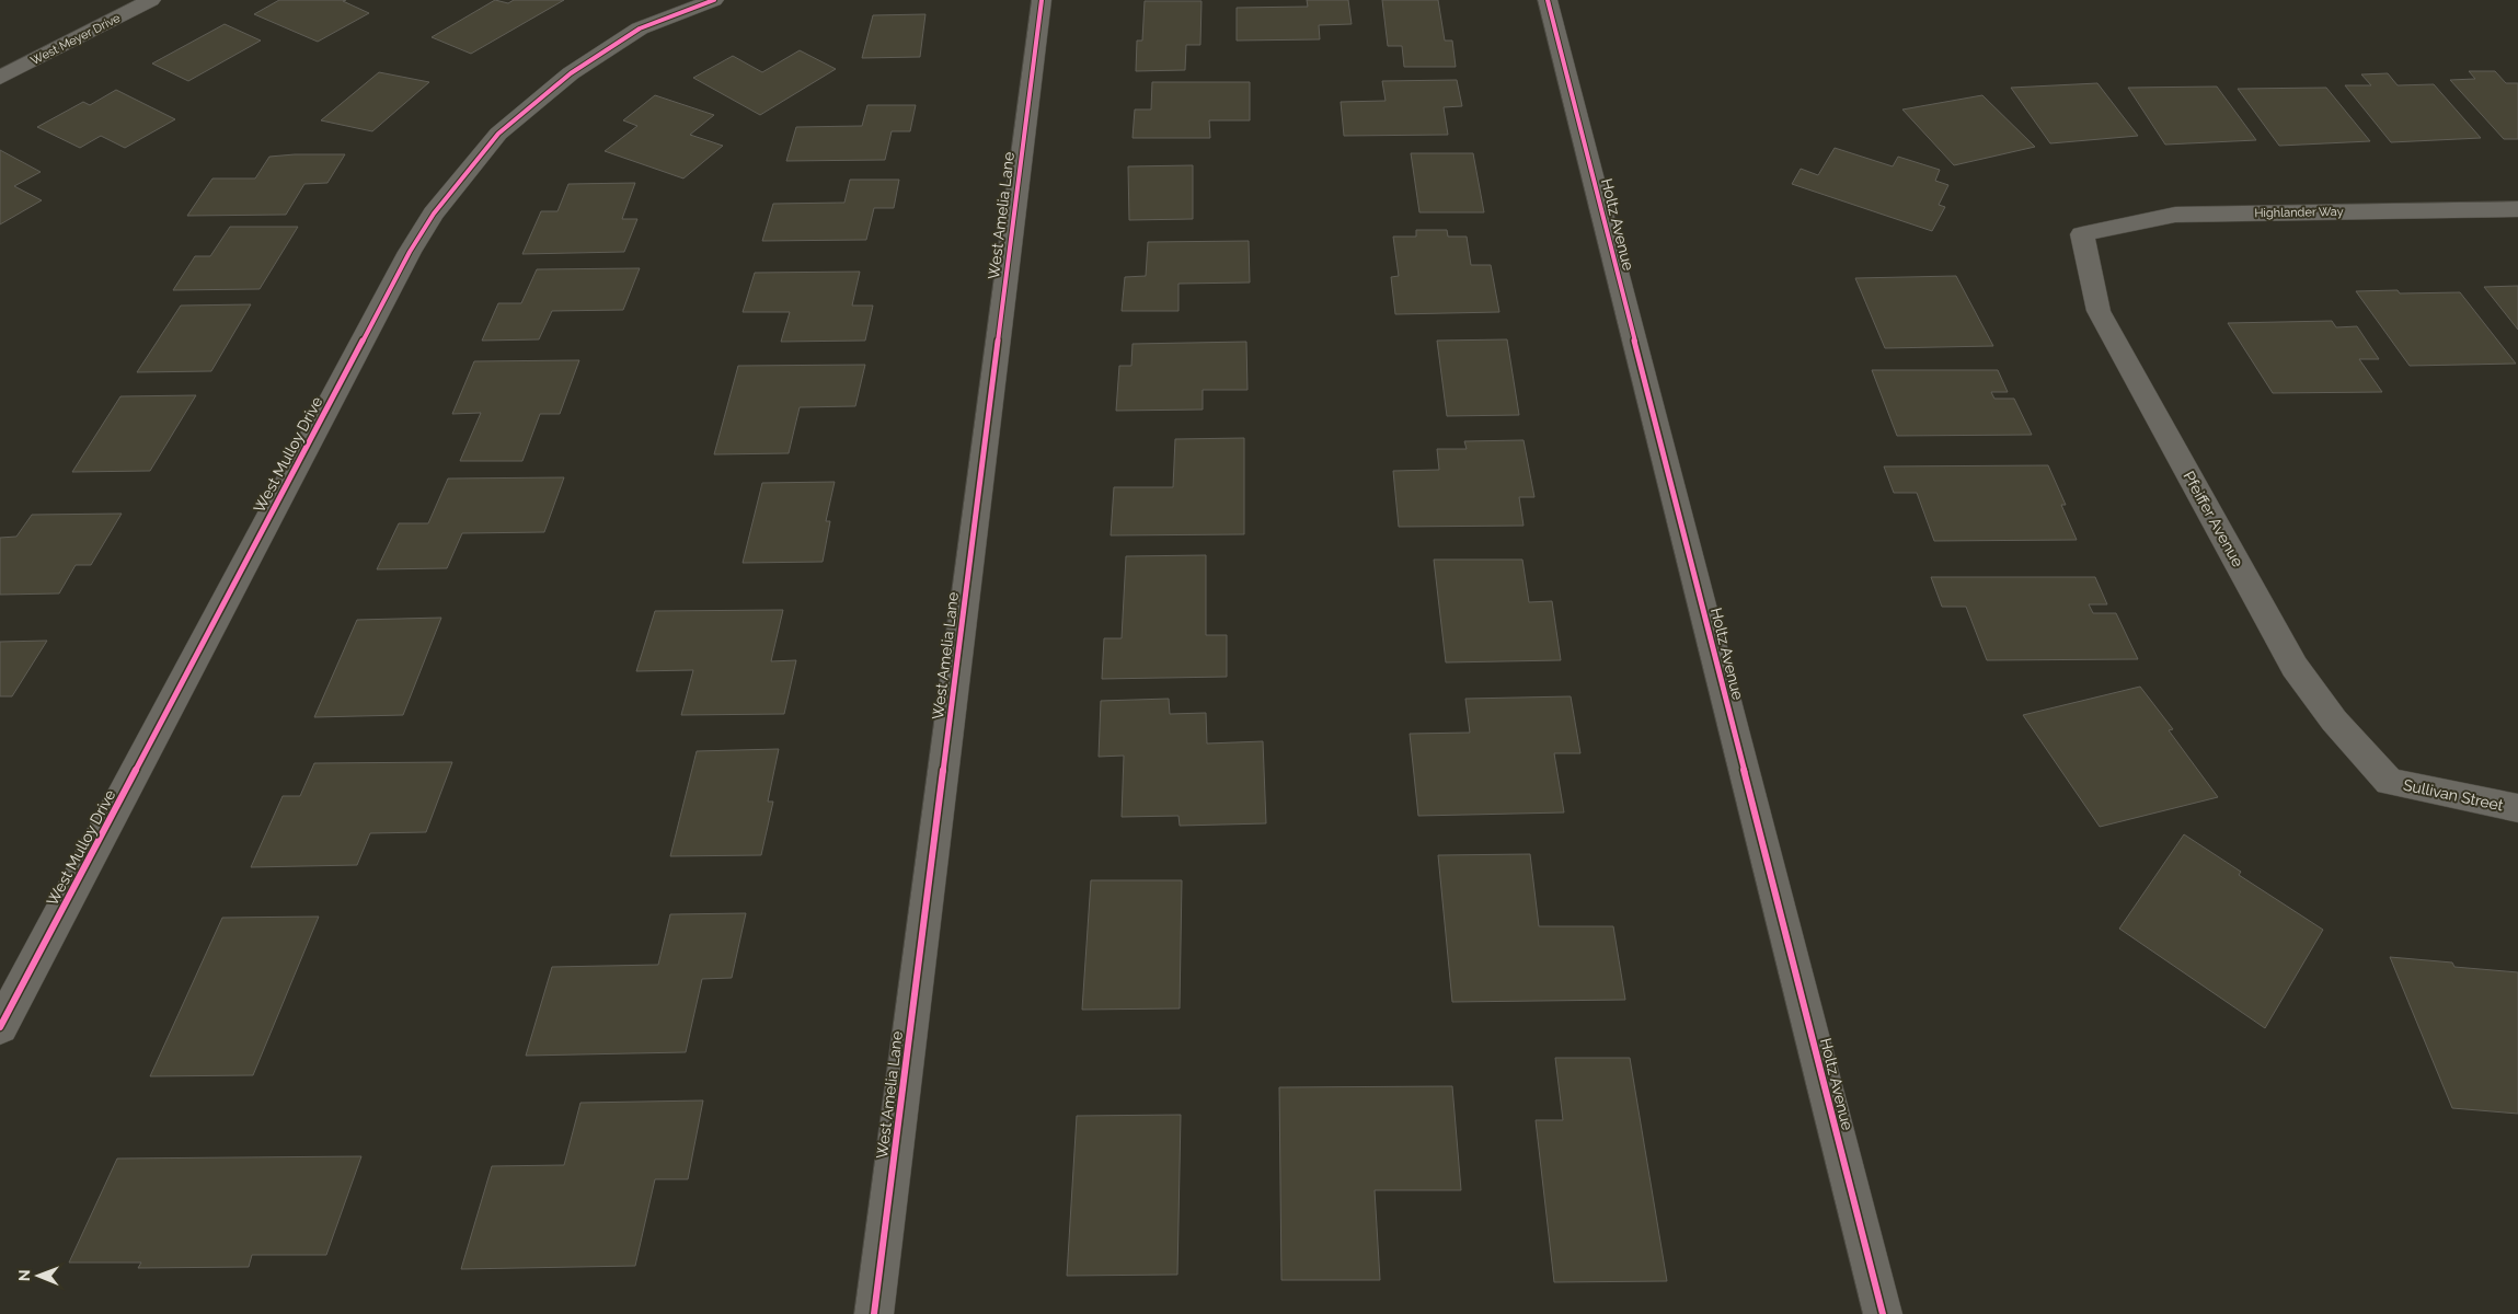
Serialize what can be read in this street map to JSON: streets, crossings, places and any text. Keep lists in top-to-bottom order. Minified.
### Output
{"streets":{"street":["West Meyer Drive","Highlander Way","West Amelia Lane","Holtz Avenue","West Mulloy Drive","Pfeiffer Avenue","Sullivan Street"]},"crossings":[["Highlander Way","Pfeiffer Avenue"],["Pfeiffer Avenue","Sullivan Street"]],"north":"left"}
